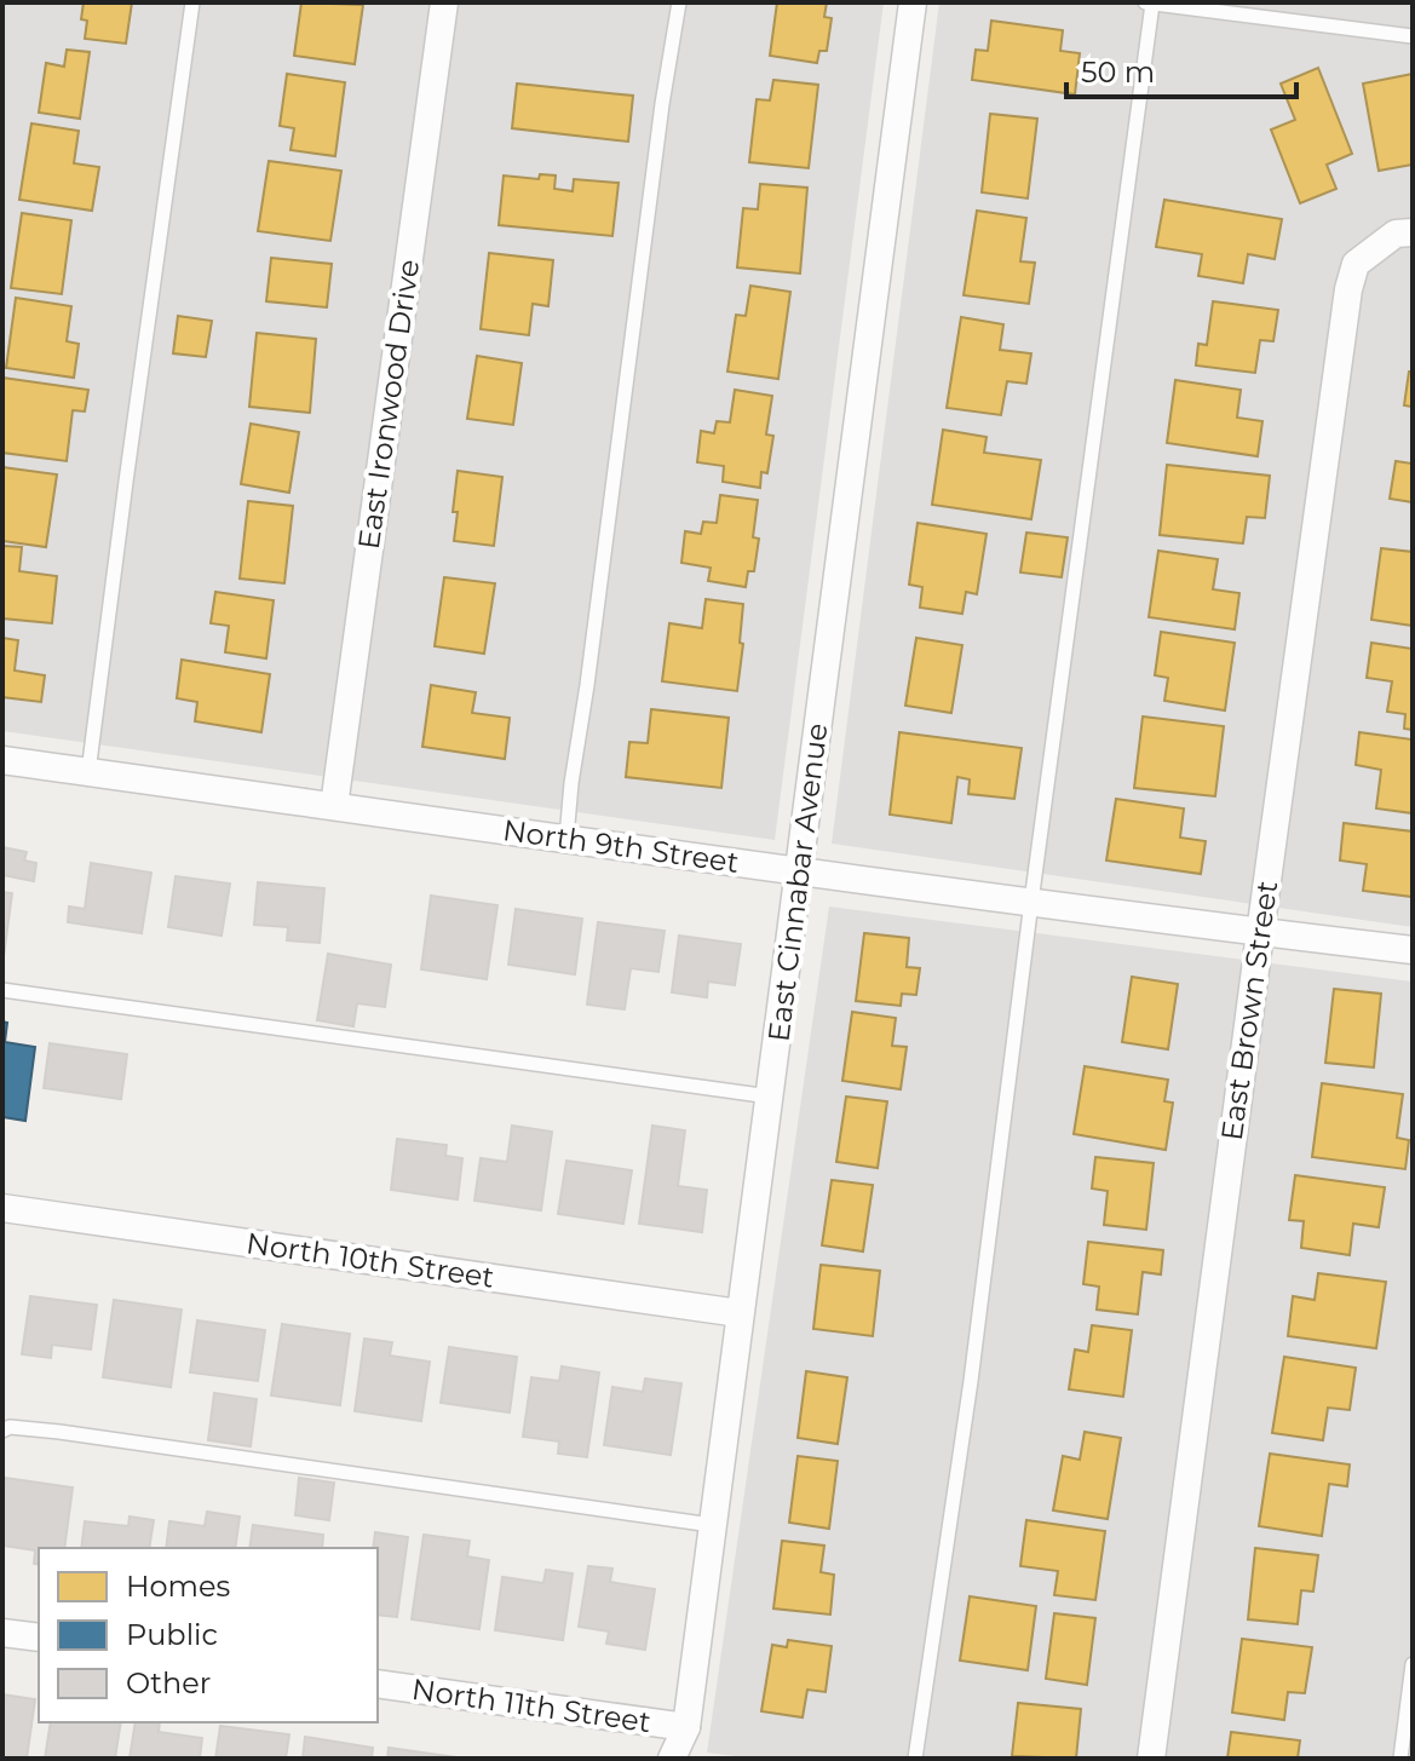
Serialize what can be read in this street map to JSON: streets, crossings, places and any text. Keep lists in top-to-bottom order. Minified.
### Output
{"streets":{"street":["East Ironwood Drive","North 9th Street","East Cinnabar Avenue","East Brown Street","North 10th Street","North 11th Street"]},"crossings":[["East Ironwood Drive","North 9th Street"],["North 9th Street","East Cinnabar Avenue"],["North 9th Street","East Brown Street"],["East Cinnabar Avenue","North 10th Street"],["East Cinnabar Avenue","North 11th Street"]],"legend":["Homes","Public","Other"],"scale_bar":"50 m"}
